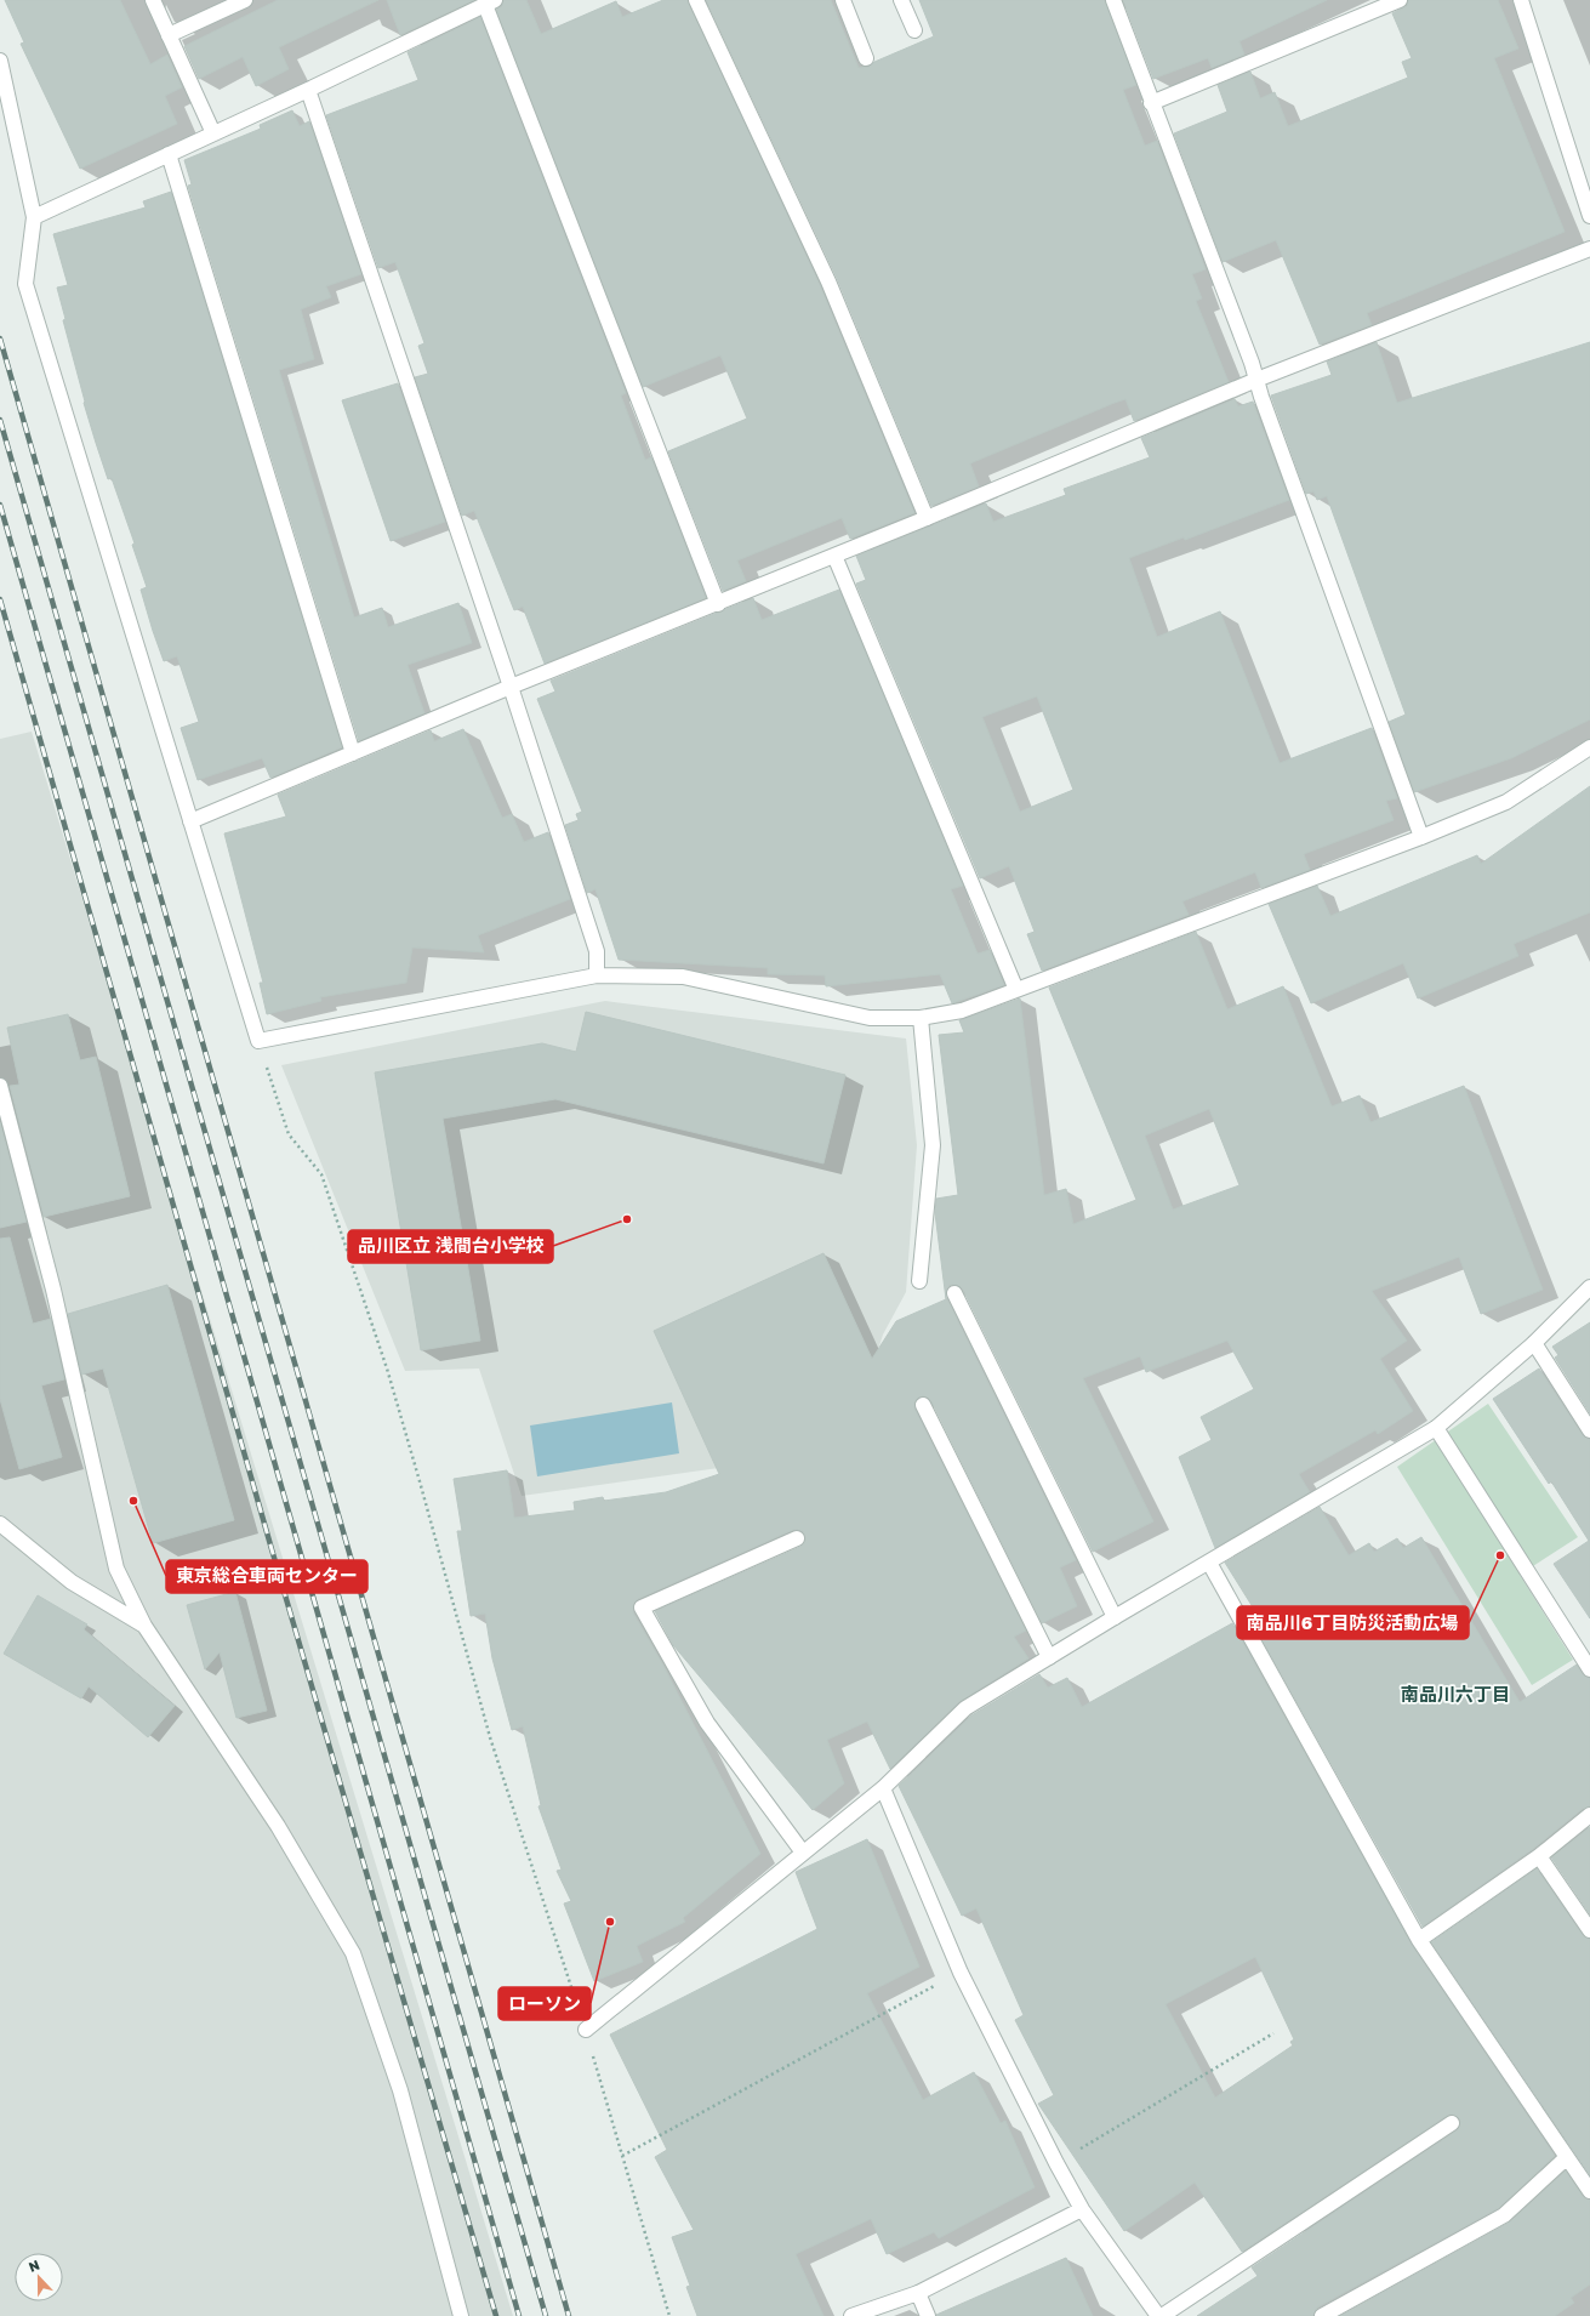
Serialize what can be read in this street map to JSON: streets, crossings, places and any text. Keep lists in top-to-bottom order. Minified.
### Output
{"districts":["南品川六丁目"],"places":["品川区立 浅間台小学校","東京総合車両センター","南品川6丁目防災活動広場","ローソン"],"north":"top"}
